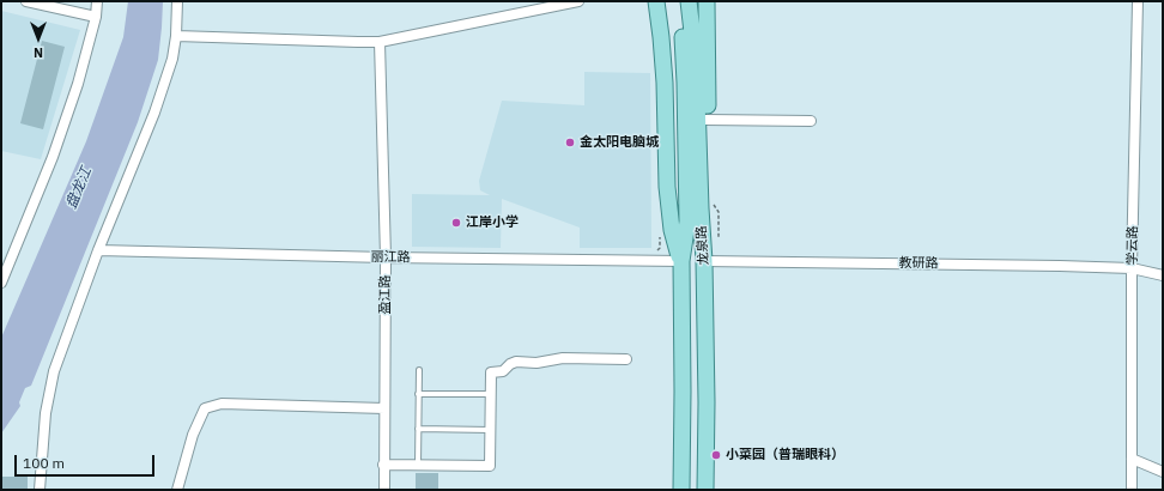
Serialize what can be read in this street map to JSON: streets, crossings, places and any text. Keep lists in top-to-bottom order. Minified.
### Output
{"streets":{"main road":["龙泉路"],"street":["学云路","丽江路","教研路","盈江路"]},"crossings":[["龙泉路","丽江路"],["龙泉路","教研路"],["学云路","教研路"],["丽江路","盈江路"]],"water":["盘龙江"],"places":["金太阳电脑城","江岸小学","小菜园（普瑞眼科）"],"scale_bar":"100 m","north":"bottom"}
